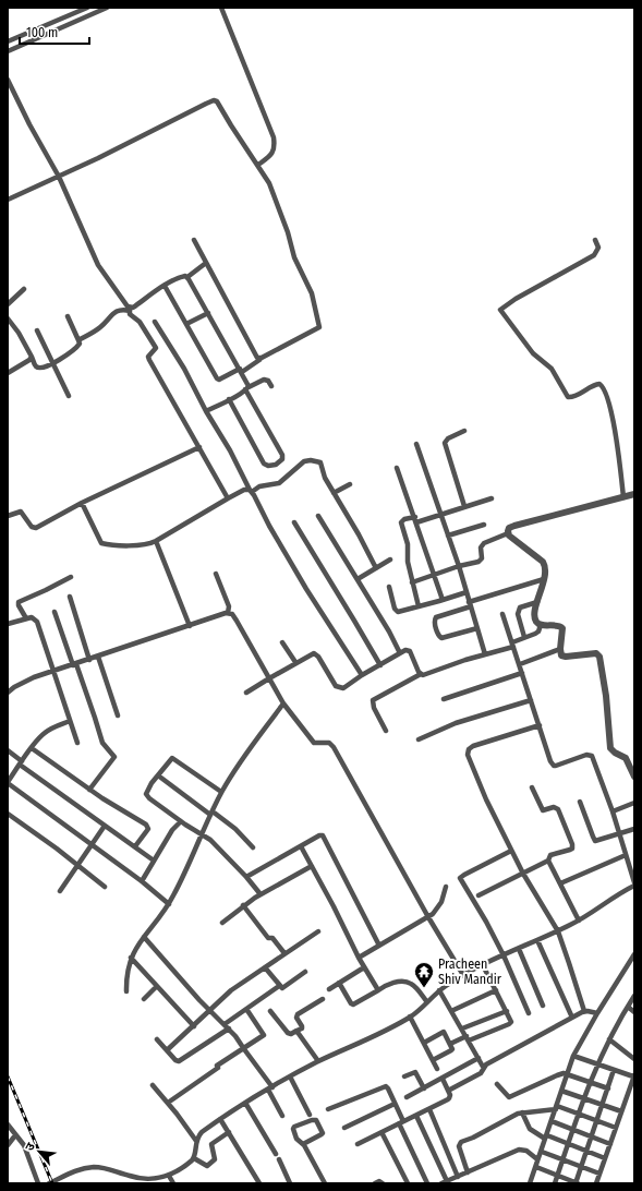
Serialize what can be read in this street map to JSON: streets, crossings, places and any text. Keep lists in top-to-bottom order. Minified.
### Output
{"places":{"temple":["Pracheen Shiv Mandir"]},"scale_bar":"100 m","north":"top left"}
